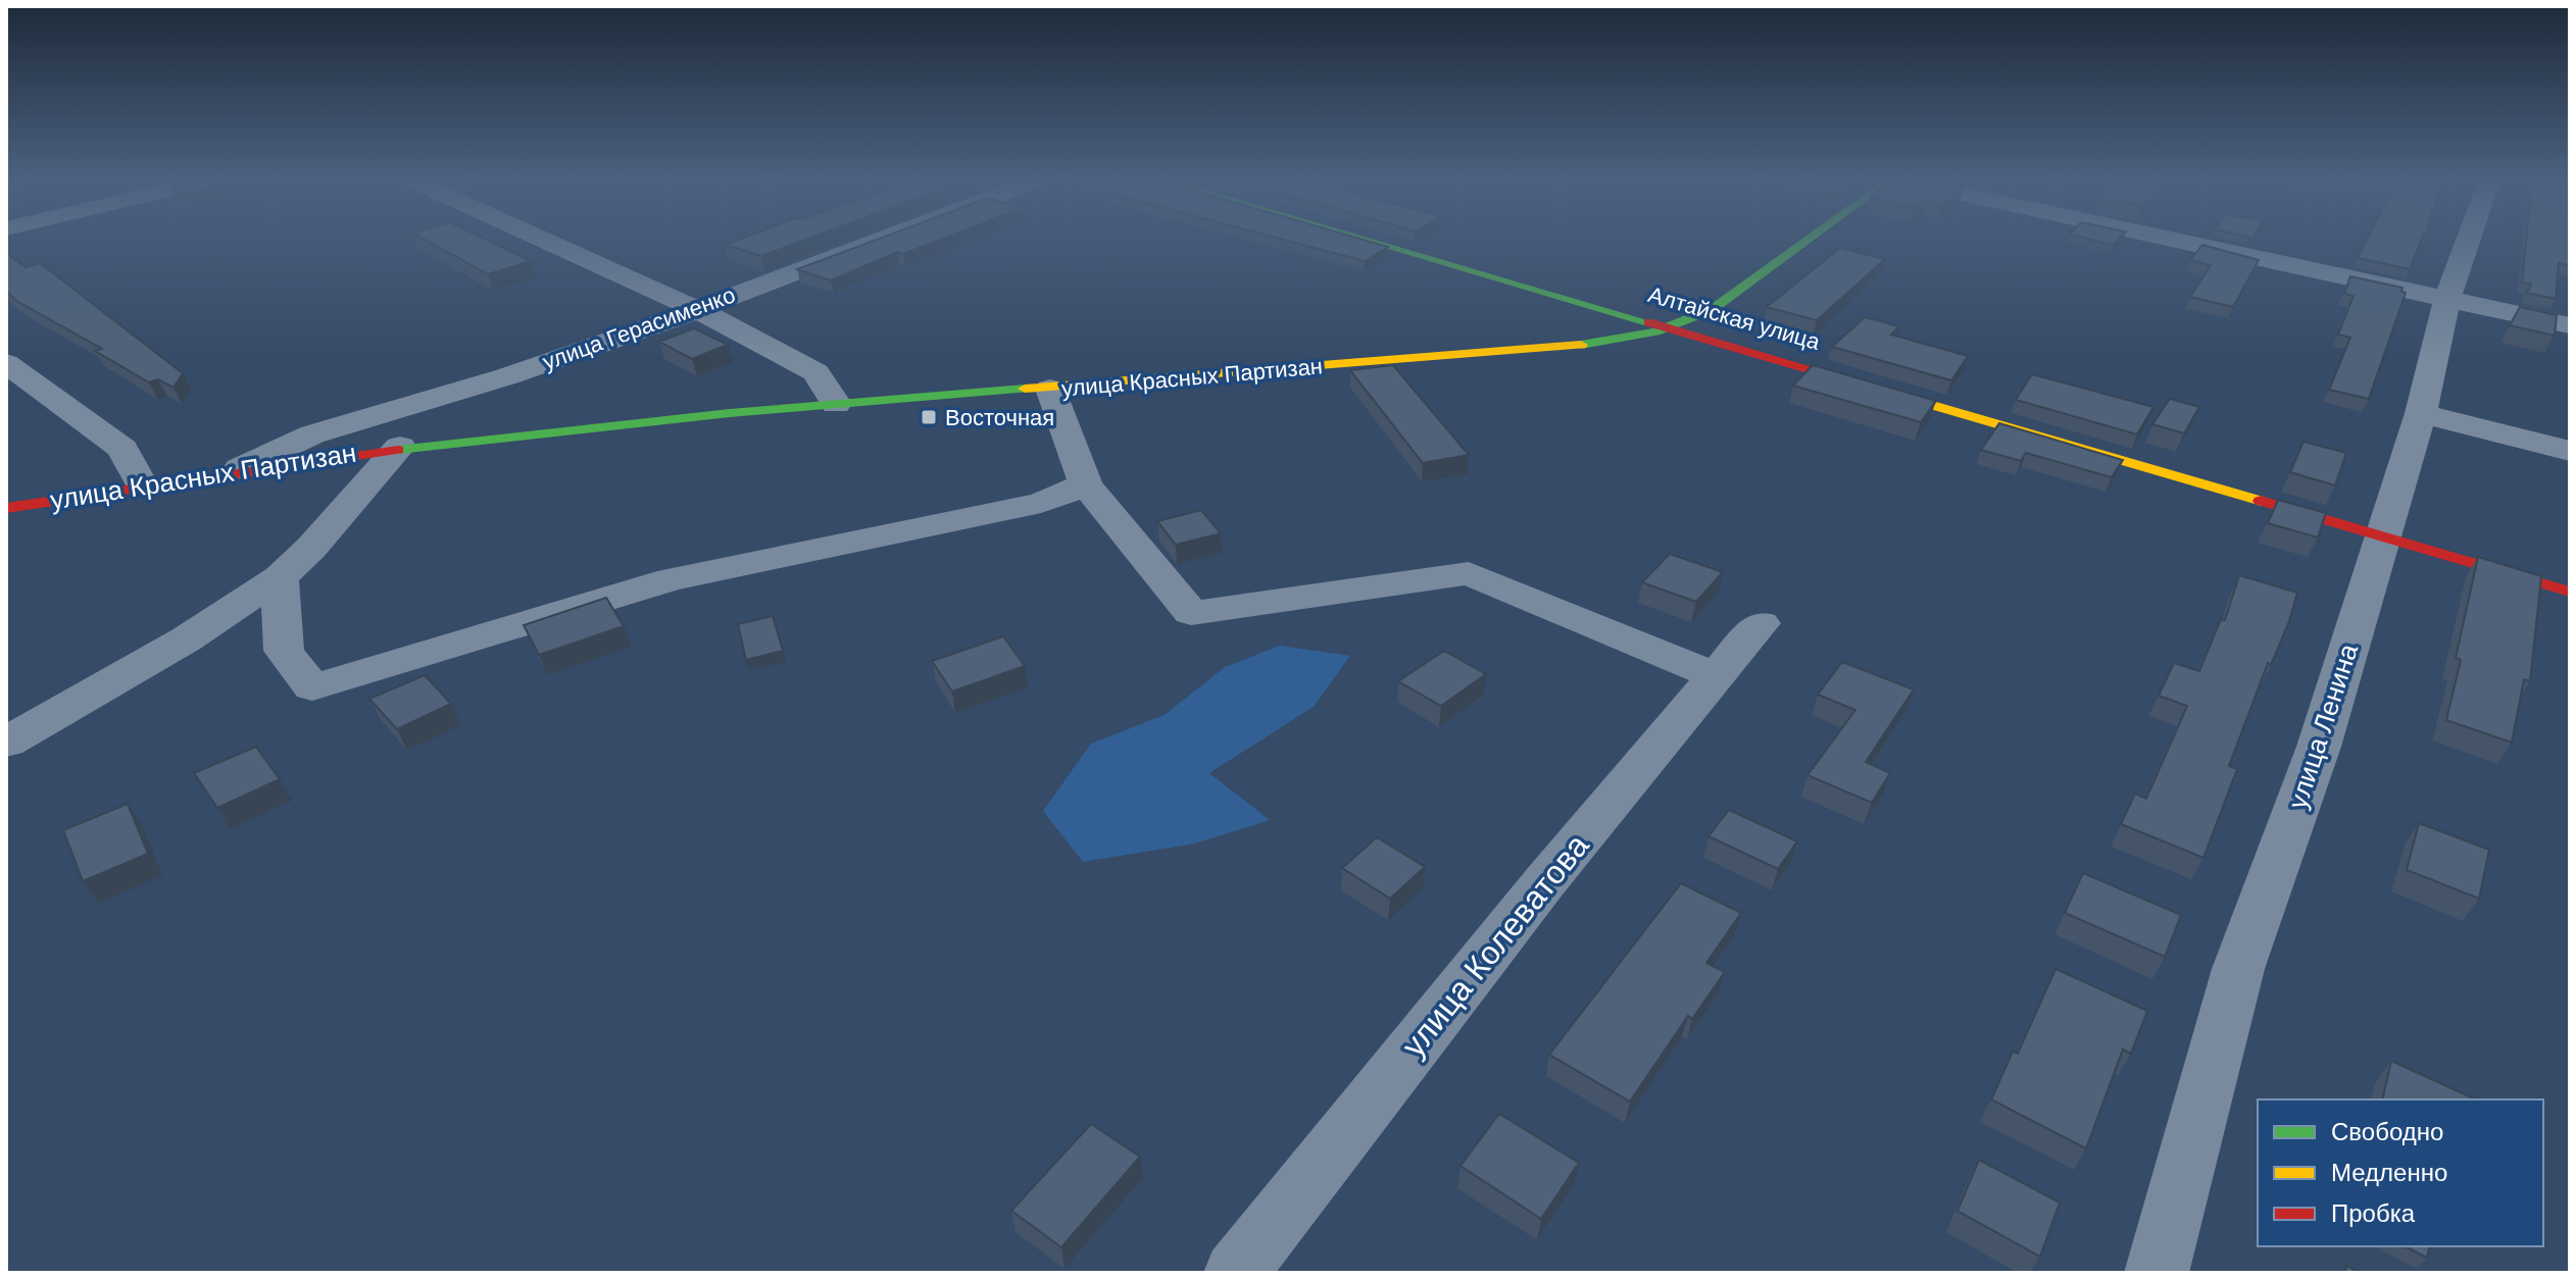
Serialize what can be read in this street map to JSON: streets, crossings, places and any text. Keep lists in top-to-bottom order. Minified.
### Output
{"streets":{"main road":["Алтайская улица","улица Красных Партизан"],"street":["улица Герасименко","улица Ленина","улица Колеватова"]},"crossings":[["Алтайская улица","улица Красных Партизан"],["Алтайская улица","улица Ленина"],["улица Герасименко","улица Красных Партизан"]],"places":{"transit":["Восточная"]},"legend":["Свободно","Медленно","Пробка"]}
